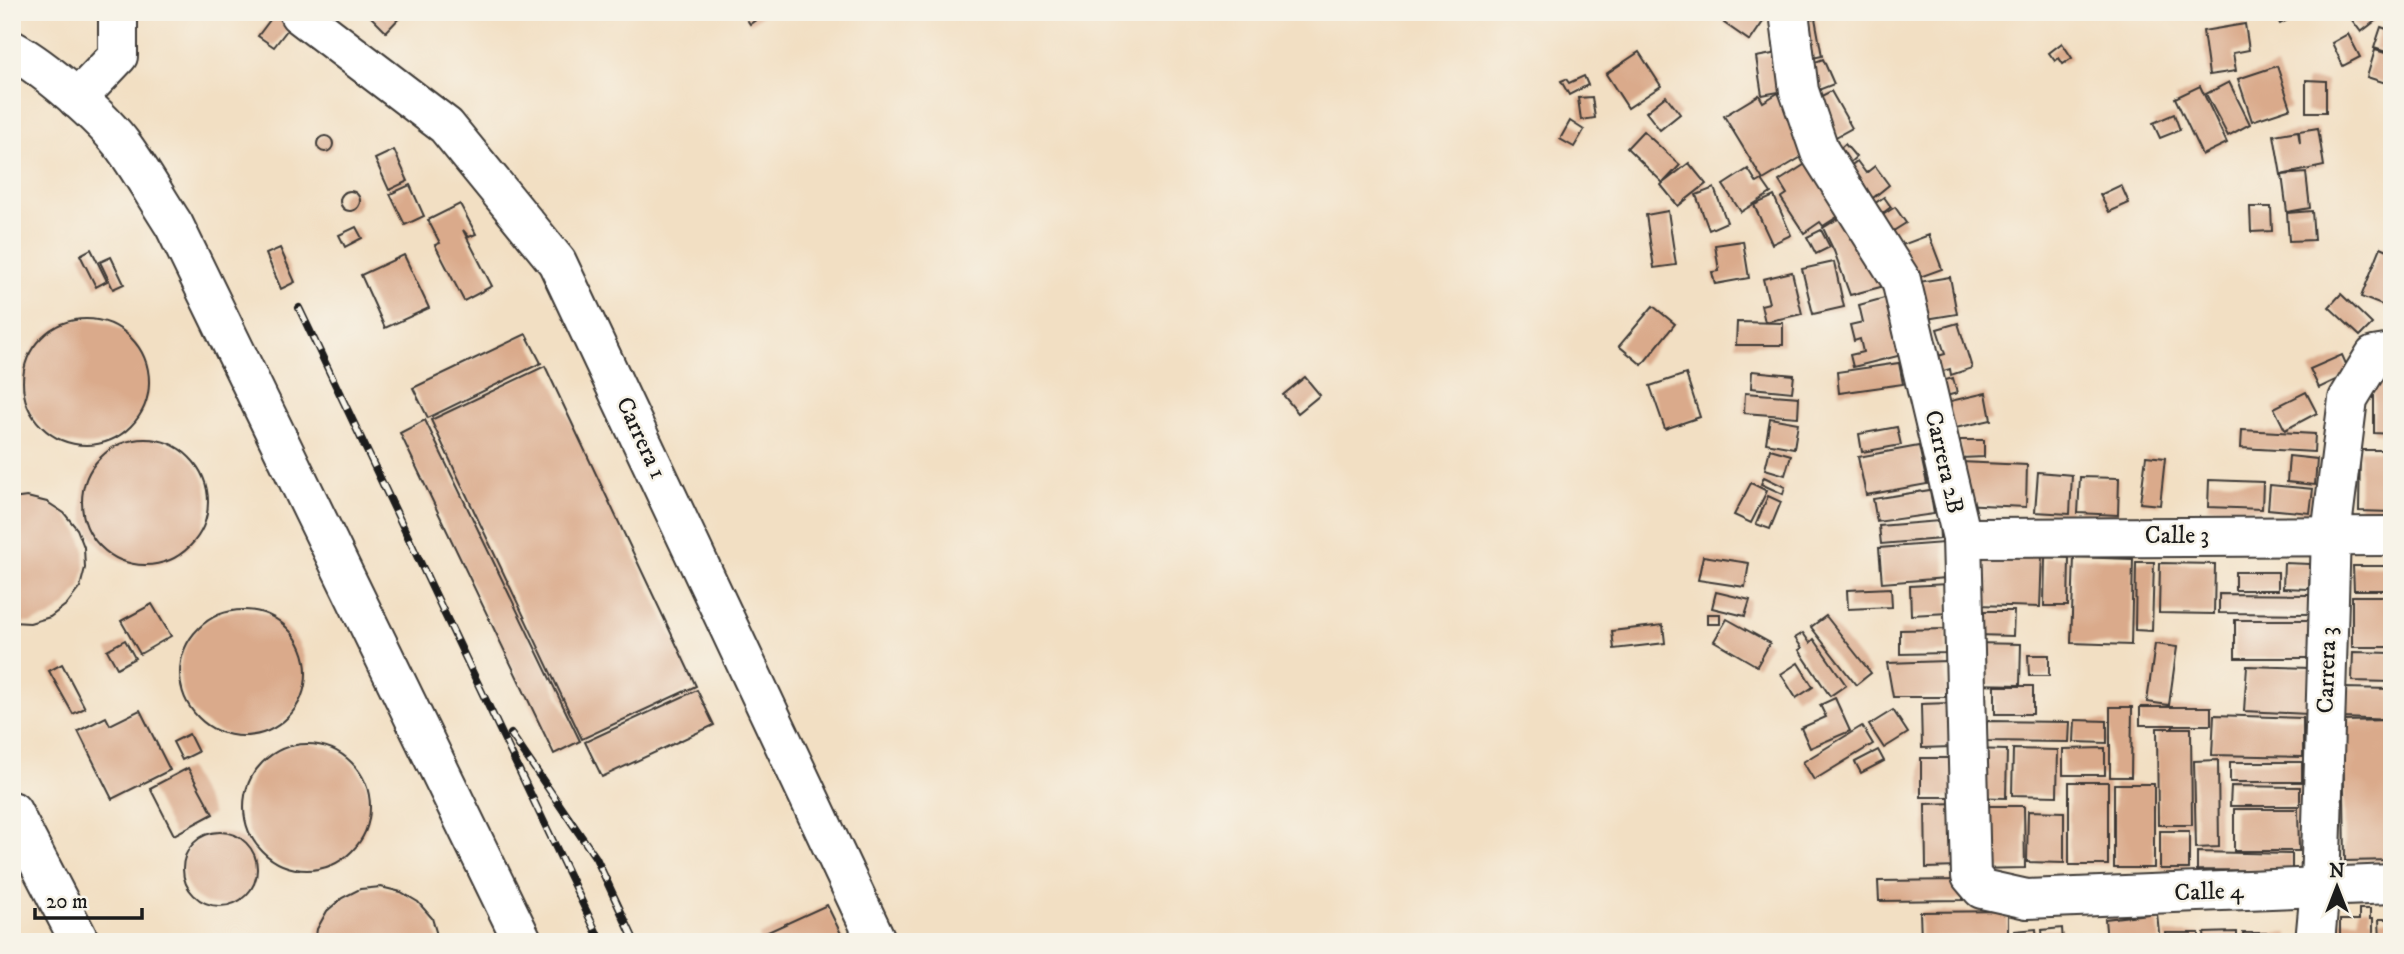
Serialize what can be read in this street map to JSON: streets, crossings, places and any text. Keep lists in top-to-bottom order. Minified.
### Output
{"streets":{"street":["Carrera 1","Carrera 2B","Calle 3","Carrera 3","Calle 4"]},"crossings":[["Carrera 2B","Calle 3"],["Carrera 2B","Calle 4"],["Calle 3","Carrera 3"],["Carrera 3","Calle 4"]],"scale_bar":"20 m","north":"top"}
